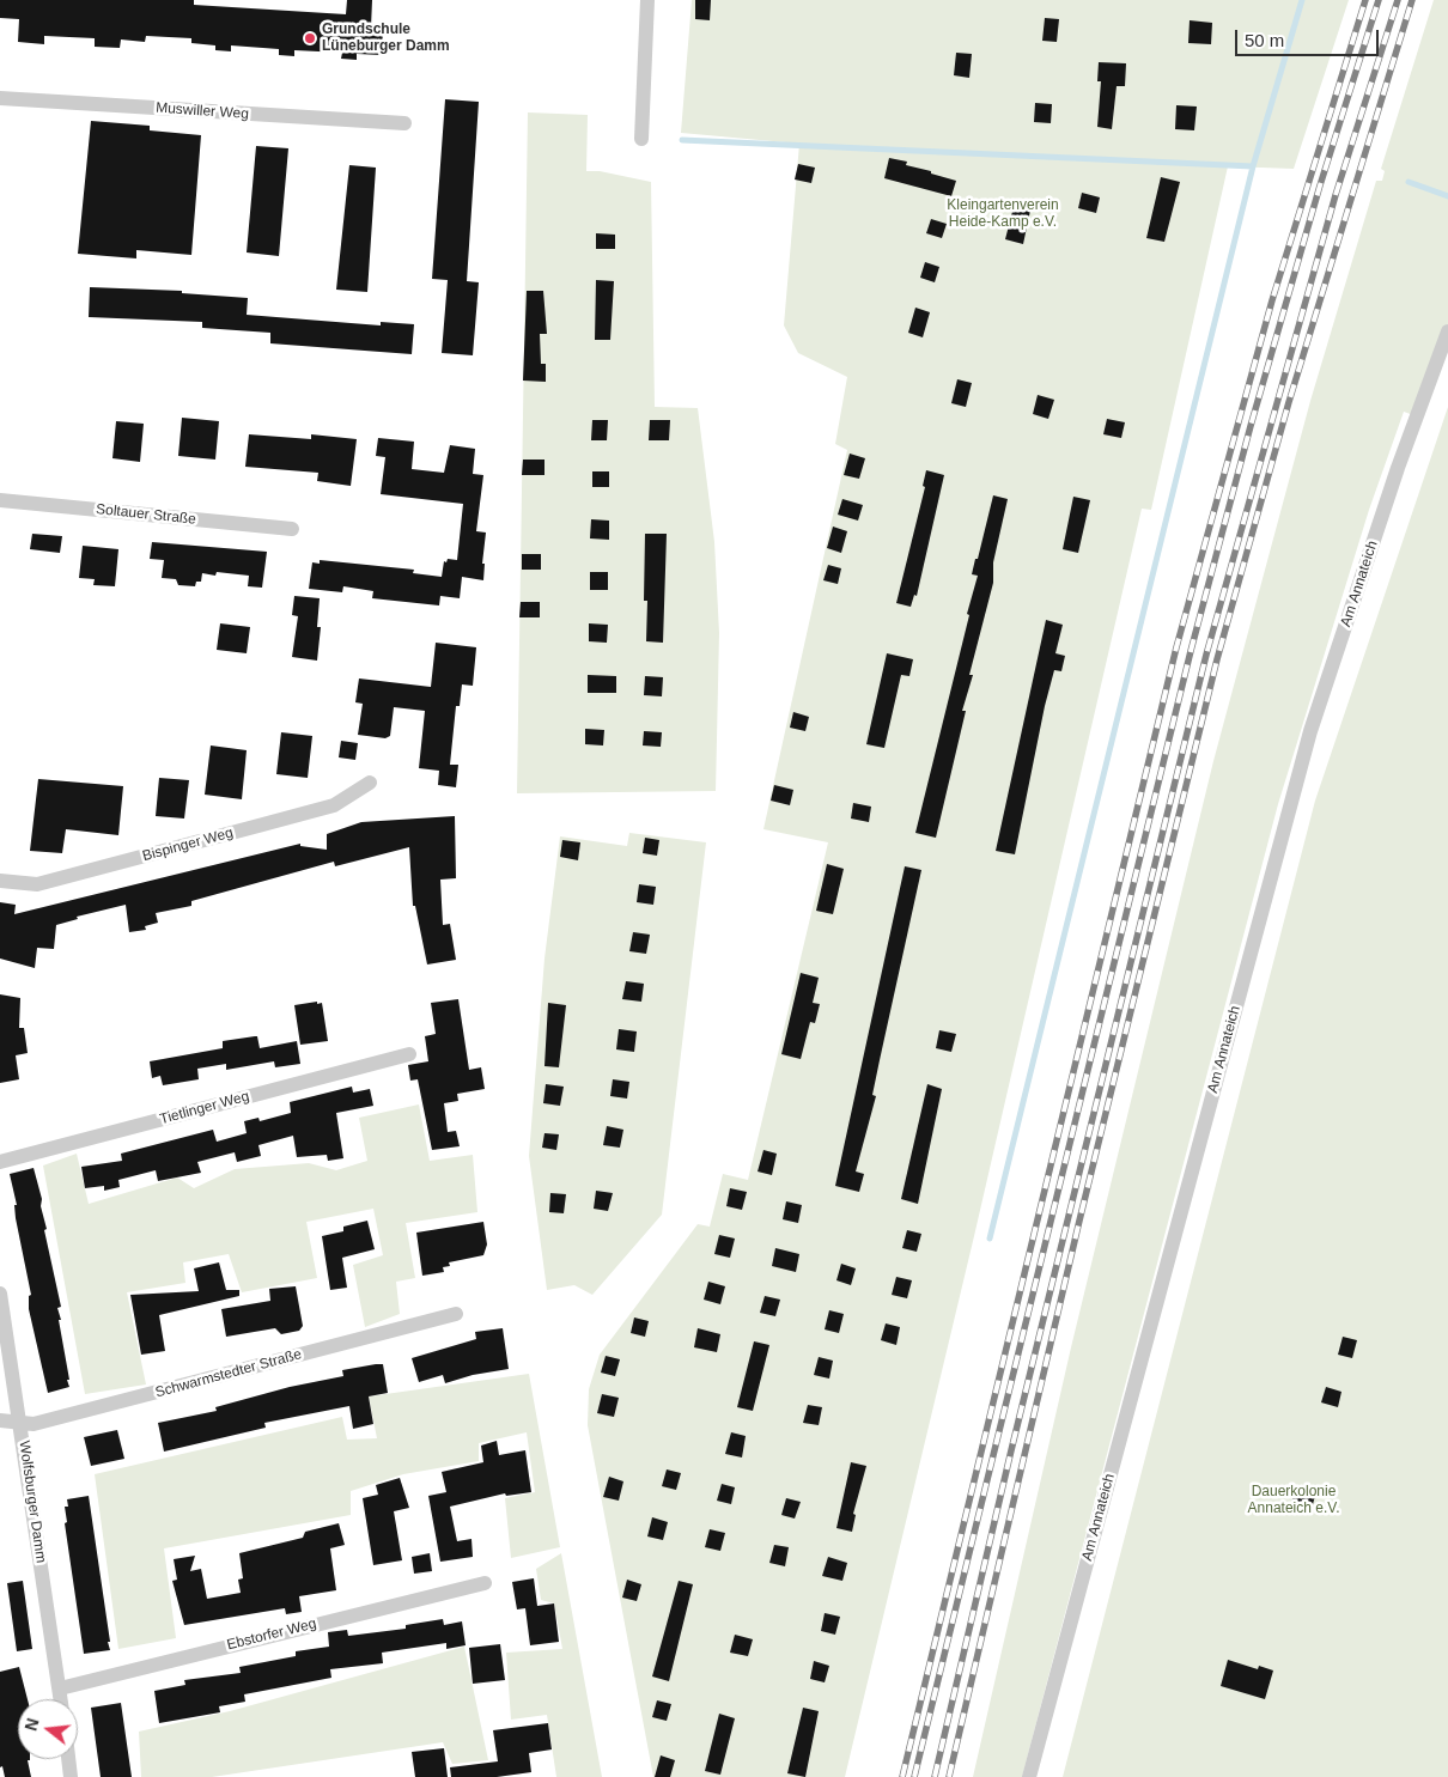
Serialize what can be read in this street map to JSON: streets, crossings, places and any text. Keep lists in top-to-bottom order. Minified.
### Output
{"streets":{"street":["Muswiller Weg","Soltauer Straße","Am Annateich","Bispinger Weg","Tietlinger Weg","Schwarmstedter Straße","Wolfsburger Damm","Ebstorfer Weg"]},"crossings":[["Schwarmstedter Straße","Wolfsburger Damm"],["Wolfsburger Damm","Ebstorfer Weg"]],"parks":["Kleingartenverein Heide-Kamp e.V.","Dauerkolonie Annateich e.V."],"places":["Grundschule Lüneburger Damm"],"scale_bar":"50 m","north":"left"}
